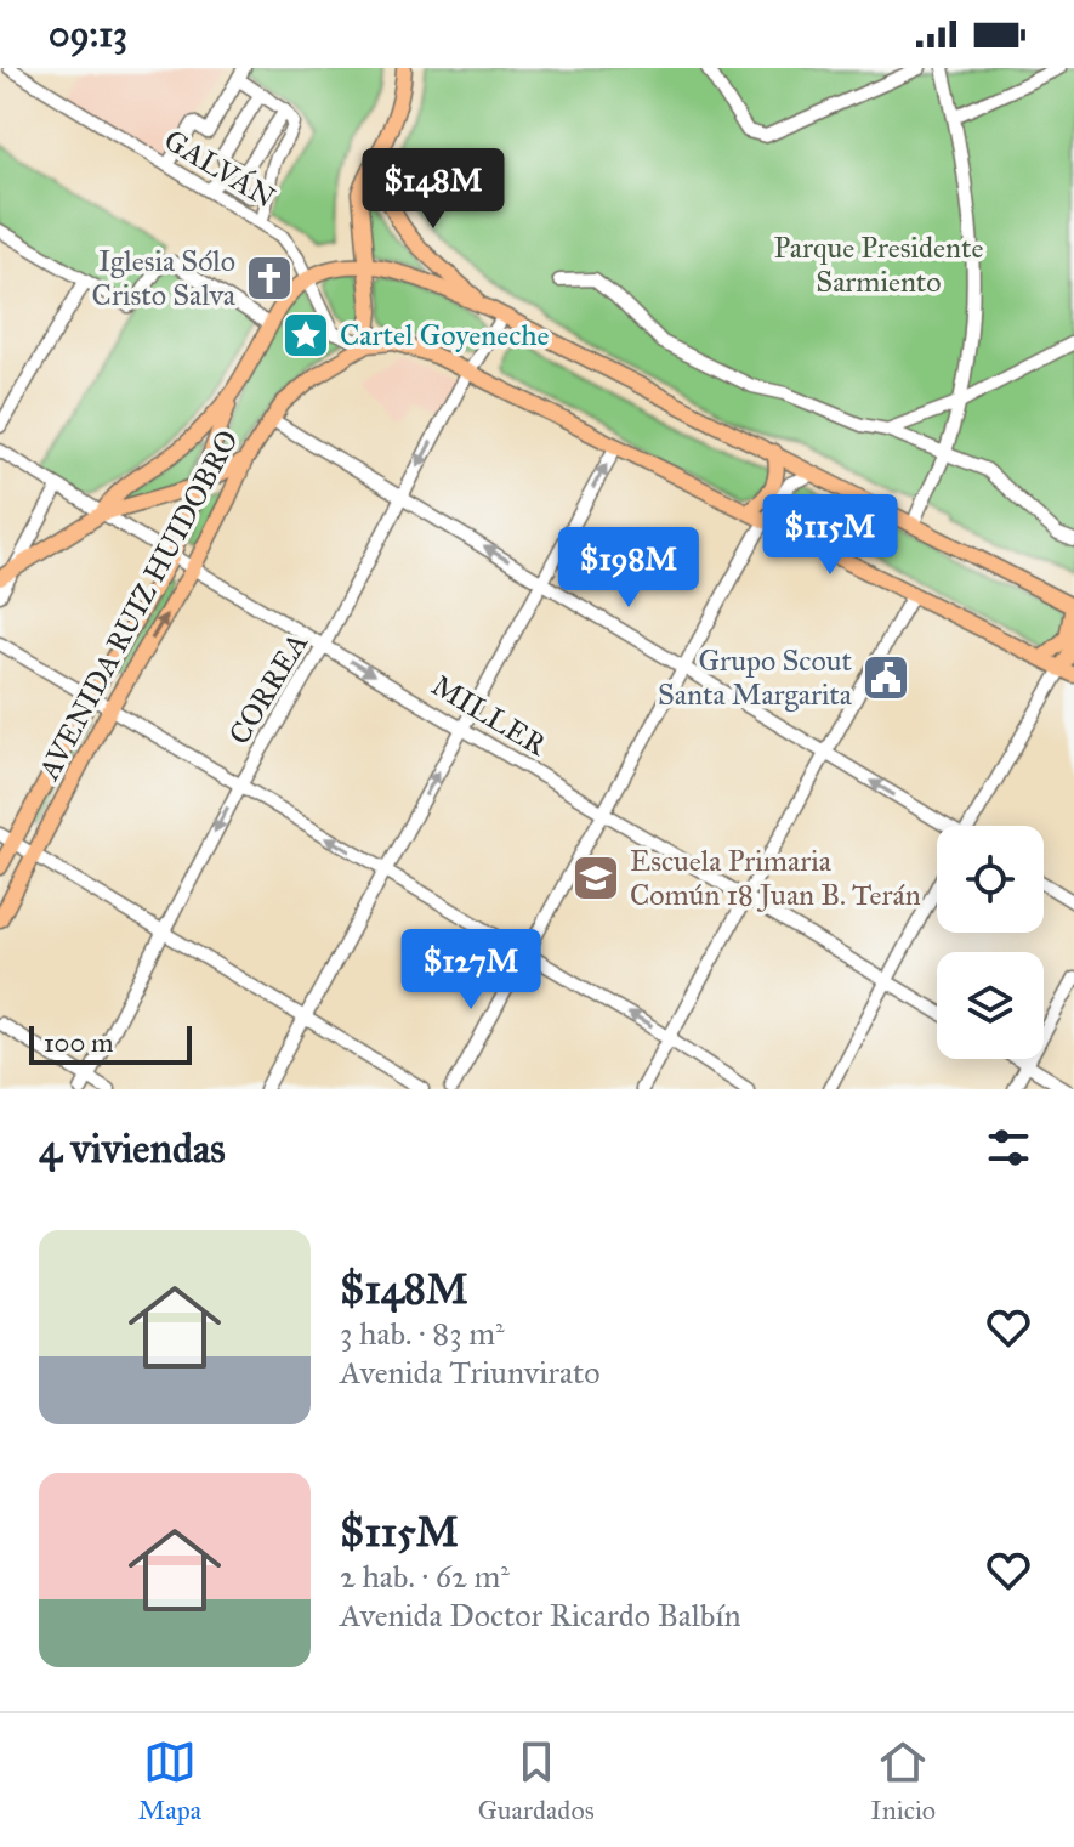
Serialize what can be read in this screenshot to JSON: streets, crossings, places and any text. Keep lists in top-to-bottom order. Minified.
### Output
{"streets":{"main road":["AVENIDA RUIZ HUIDOBRO"],"street":["GALVÁN","CORREA","MILLER"]},"crossings":[["GALVÁN","AVENIDA RUIZ HUIDOBRO"],["AVENIDA RUIZ HUIDOBRO","MILLER"],["CORREA","MILLER"]],"one_way":["CORREA"],"parks":["Parque Presidente Sarmiento"],"places":{"church":["Iglesia Sólo Cristo Salva"],"place":["Cartel Goyeneche"],"public building":["Grupo Scout Santa Margarita"],"school or university":["Escuela Primaria Común 18 Juan B. Terán"]},"scale_bar":"100 m","page":{"status":"09:13","price":["$148M","$115M","$198M","$127M"],"scale":"100 m","heading":"4 viviendas","list":[{"name":"$148M","note":"3 hab. · 83 m² · Avenida Triunvirato"},{"name":"$115M","note":"2 hab. · 62 m² · Avenida Doctor Ricardo Balbín"}],"tabs":["Mapa","Guardados","Inicio"]}}
